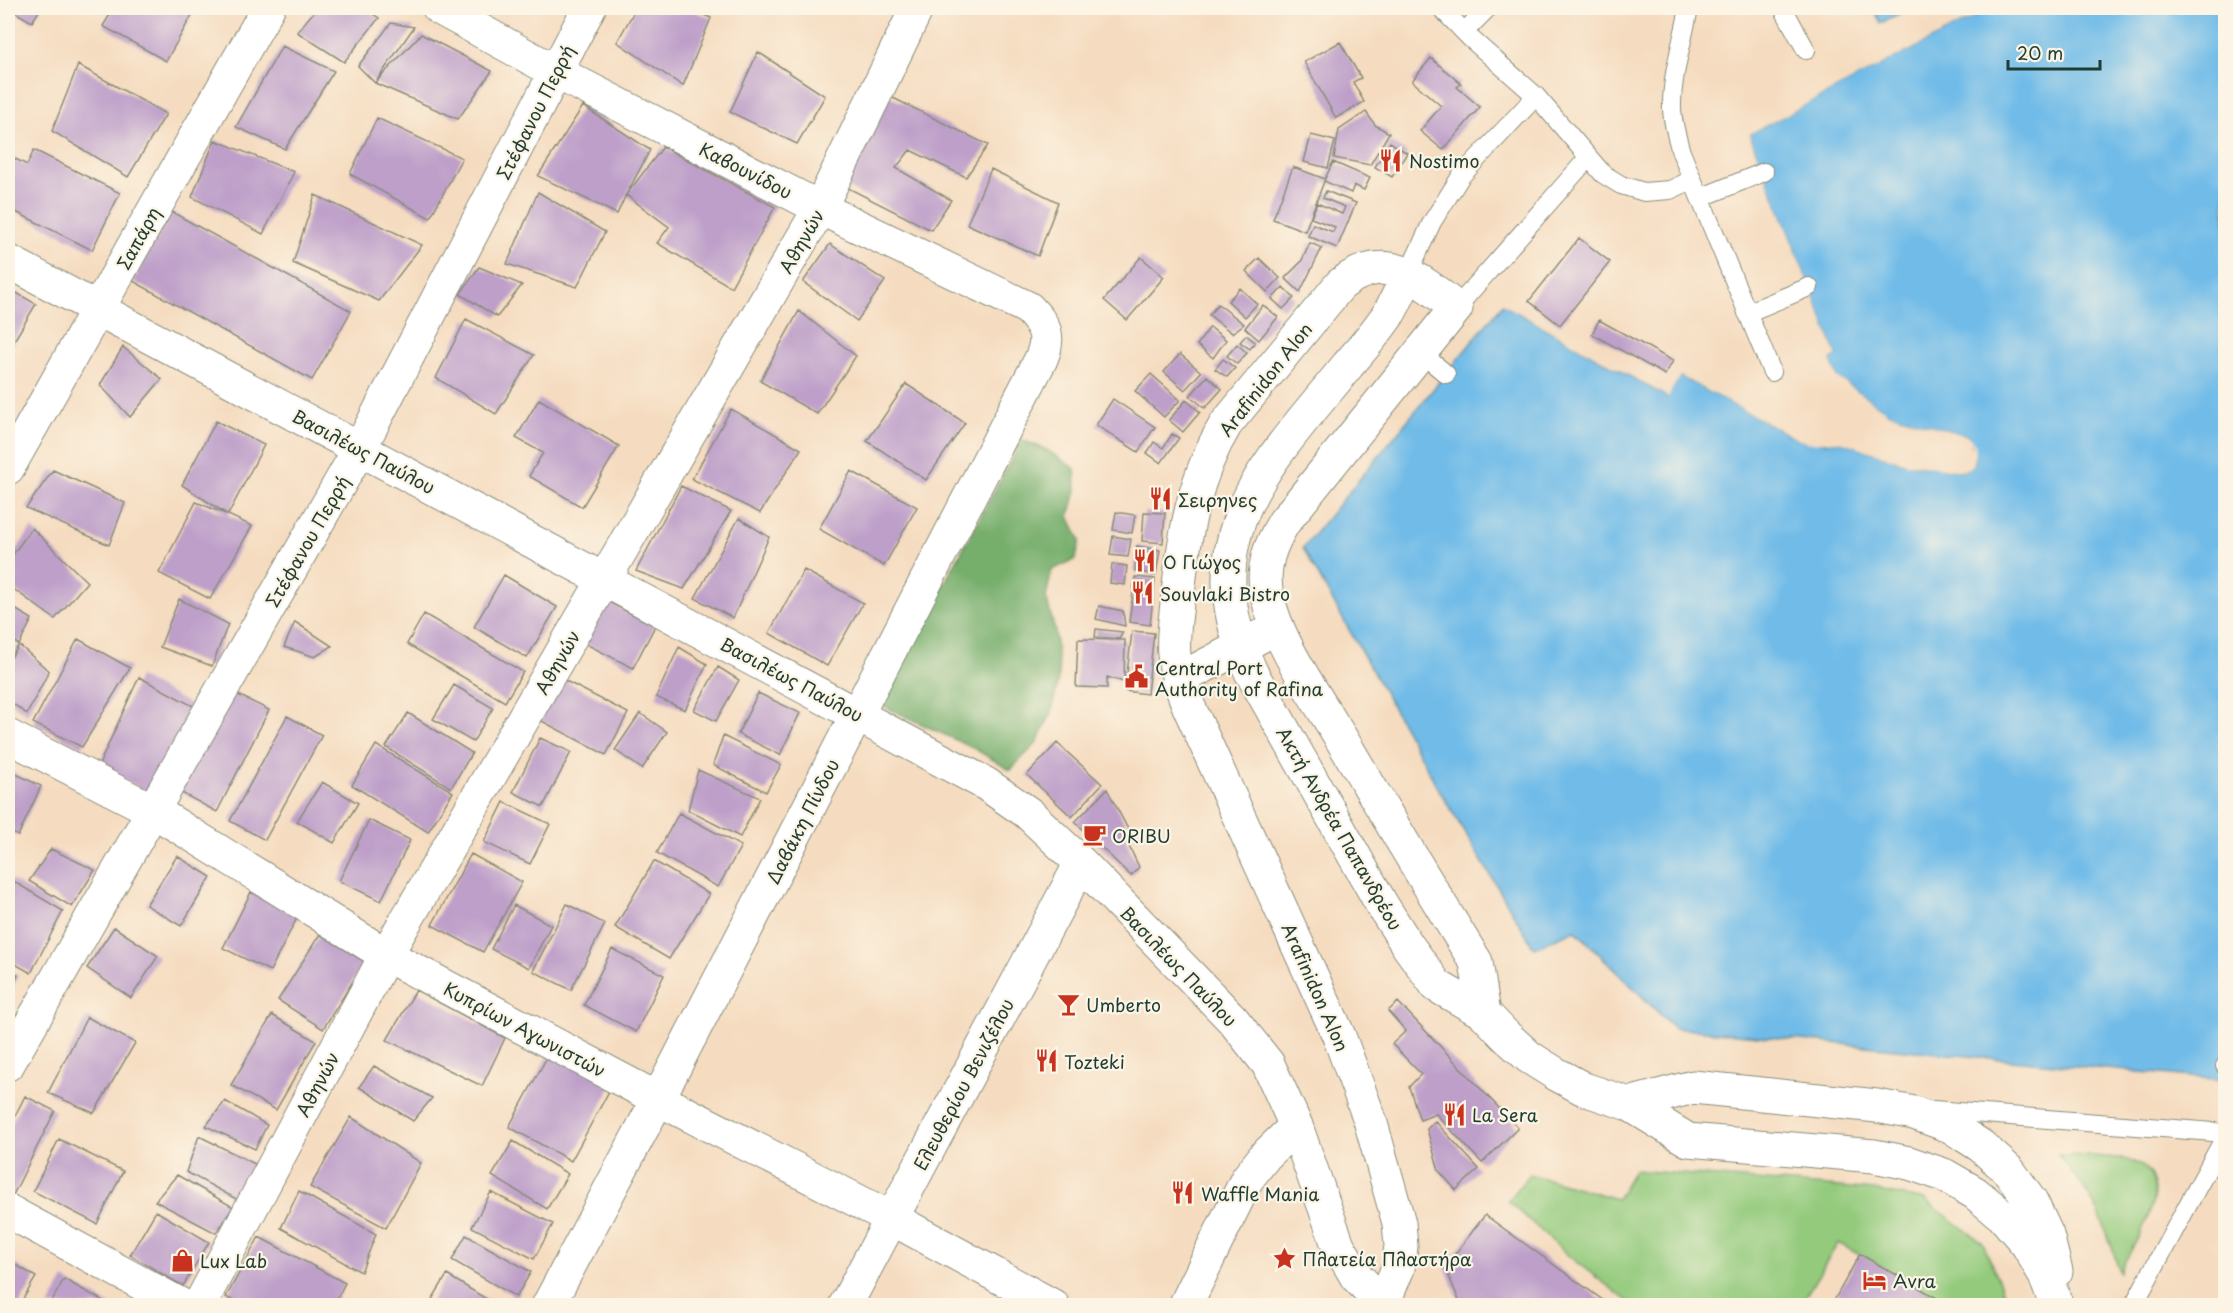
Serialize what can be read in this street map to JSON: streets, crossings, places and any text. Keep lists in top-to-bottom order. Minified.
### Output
{"streets":{"street":["Στέφανου Περρή","Καβουνίδου","Σαπάρη","Αθηνών","Arafinidon Alon","Βασιλέως Παύλου","Δαβάκη Πίνδου","Ακτή Ανδρέα Παπανδρέου","Κυπρίων Αγωνιστών","Ελευθερίου Βενιζέλου"]},"crossings":[["Στέφανου Περρή","Καβουνίδου"],["Στέφανου Περρή","Βασιλέως Παύλου"],["Στέφανου Περρή","Κυπρίων Αγωνιστών"],["Καβουνίδου","Αθηνών"],["Καβουνίδου","Δαβάκη Πίνδου"],["Σαπάρη","Βασιλέως Παύλου"],["Αθηνών","Βασιλέως Παύλου"],["Αθηνών","Κυπρίων Αγωνιστών"],["Arafinidon Alon","Βασιλέως Παύλου"],["Arafinidon Alon","Ακτή Ανδρέα Παπανδρέου"],["Βασιλέως Παύλου","Δαβάκη Πίνδου"],["Βασιλέως Παύλου","Ελευθερίου Βενιζέλου"],["Δαβάκη Πίνδου","Κυπρίων Αγωνιστών"],["Κυπρίων Αγωνιστών","Ελευθερίου Βενιζέλου"]],"places":{"restaurant":["Nostimo","Σειρηνες","Ο Γιώγος","Souvlaki Bistro","Tozteki","La Sera","Waffle Mania"],"public building":["Central Port Authority of Rafina"],"cafe":["ORIBU"],"bar":["Umberto"],"place":["Πλατεία Πλαστήρα"],"shop":["Lux Lab"],"hotel":["Avra"]},"scale_bar":"20 m"}
